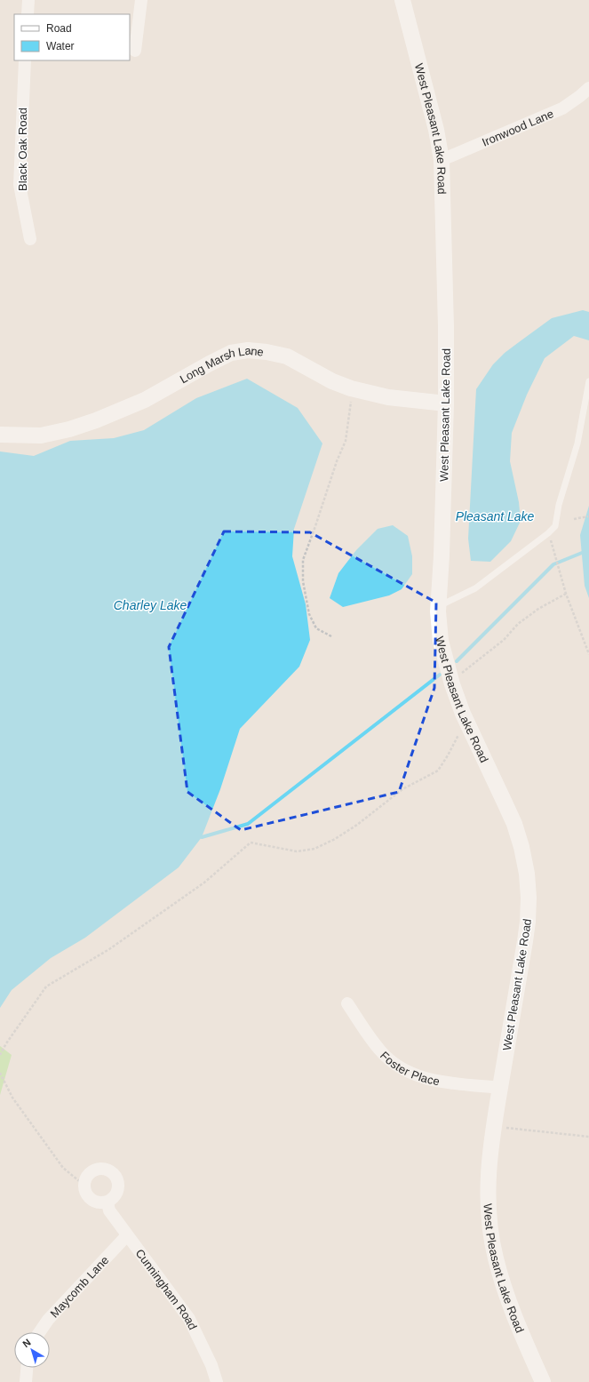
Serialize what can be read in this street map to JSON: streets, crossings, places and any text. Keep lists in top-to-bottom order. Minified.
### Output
{"streets":{"street":["Ironwood Lane","West Pleasant Lake Road","Black Oak Road","Long Marsh Lane","Foster Place","Maycomb Lane","Cunningham Road"]},"crossings":[["Ironwood Lane","West Pleasant Lake Road"],["West Pleasant Lake Road","Long Marsh Lane"],["West Pleasant Lake Road","Foster Place"],["Maycomb Lane","Cunningham Road"]],"water":["Pleasant Lake","Charley Lake"],"legend":["Road","Water"],"north":"top left"}
